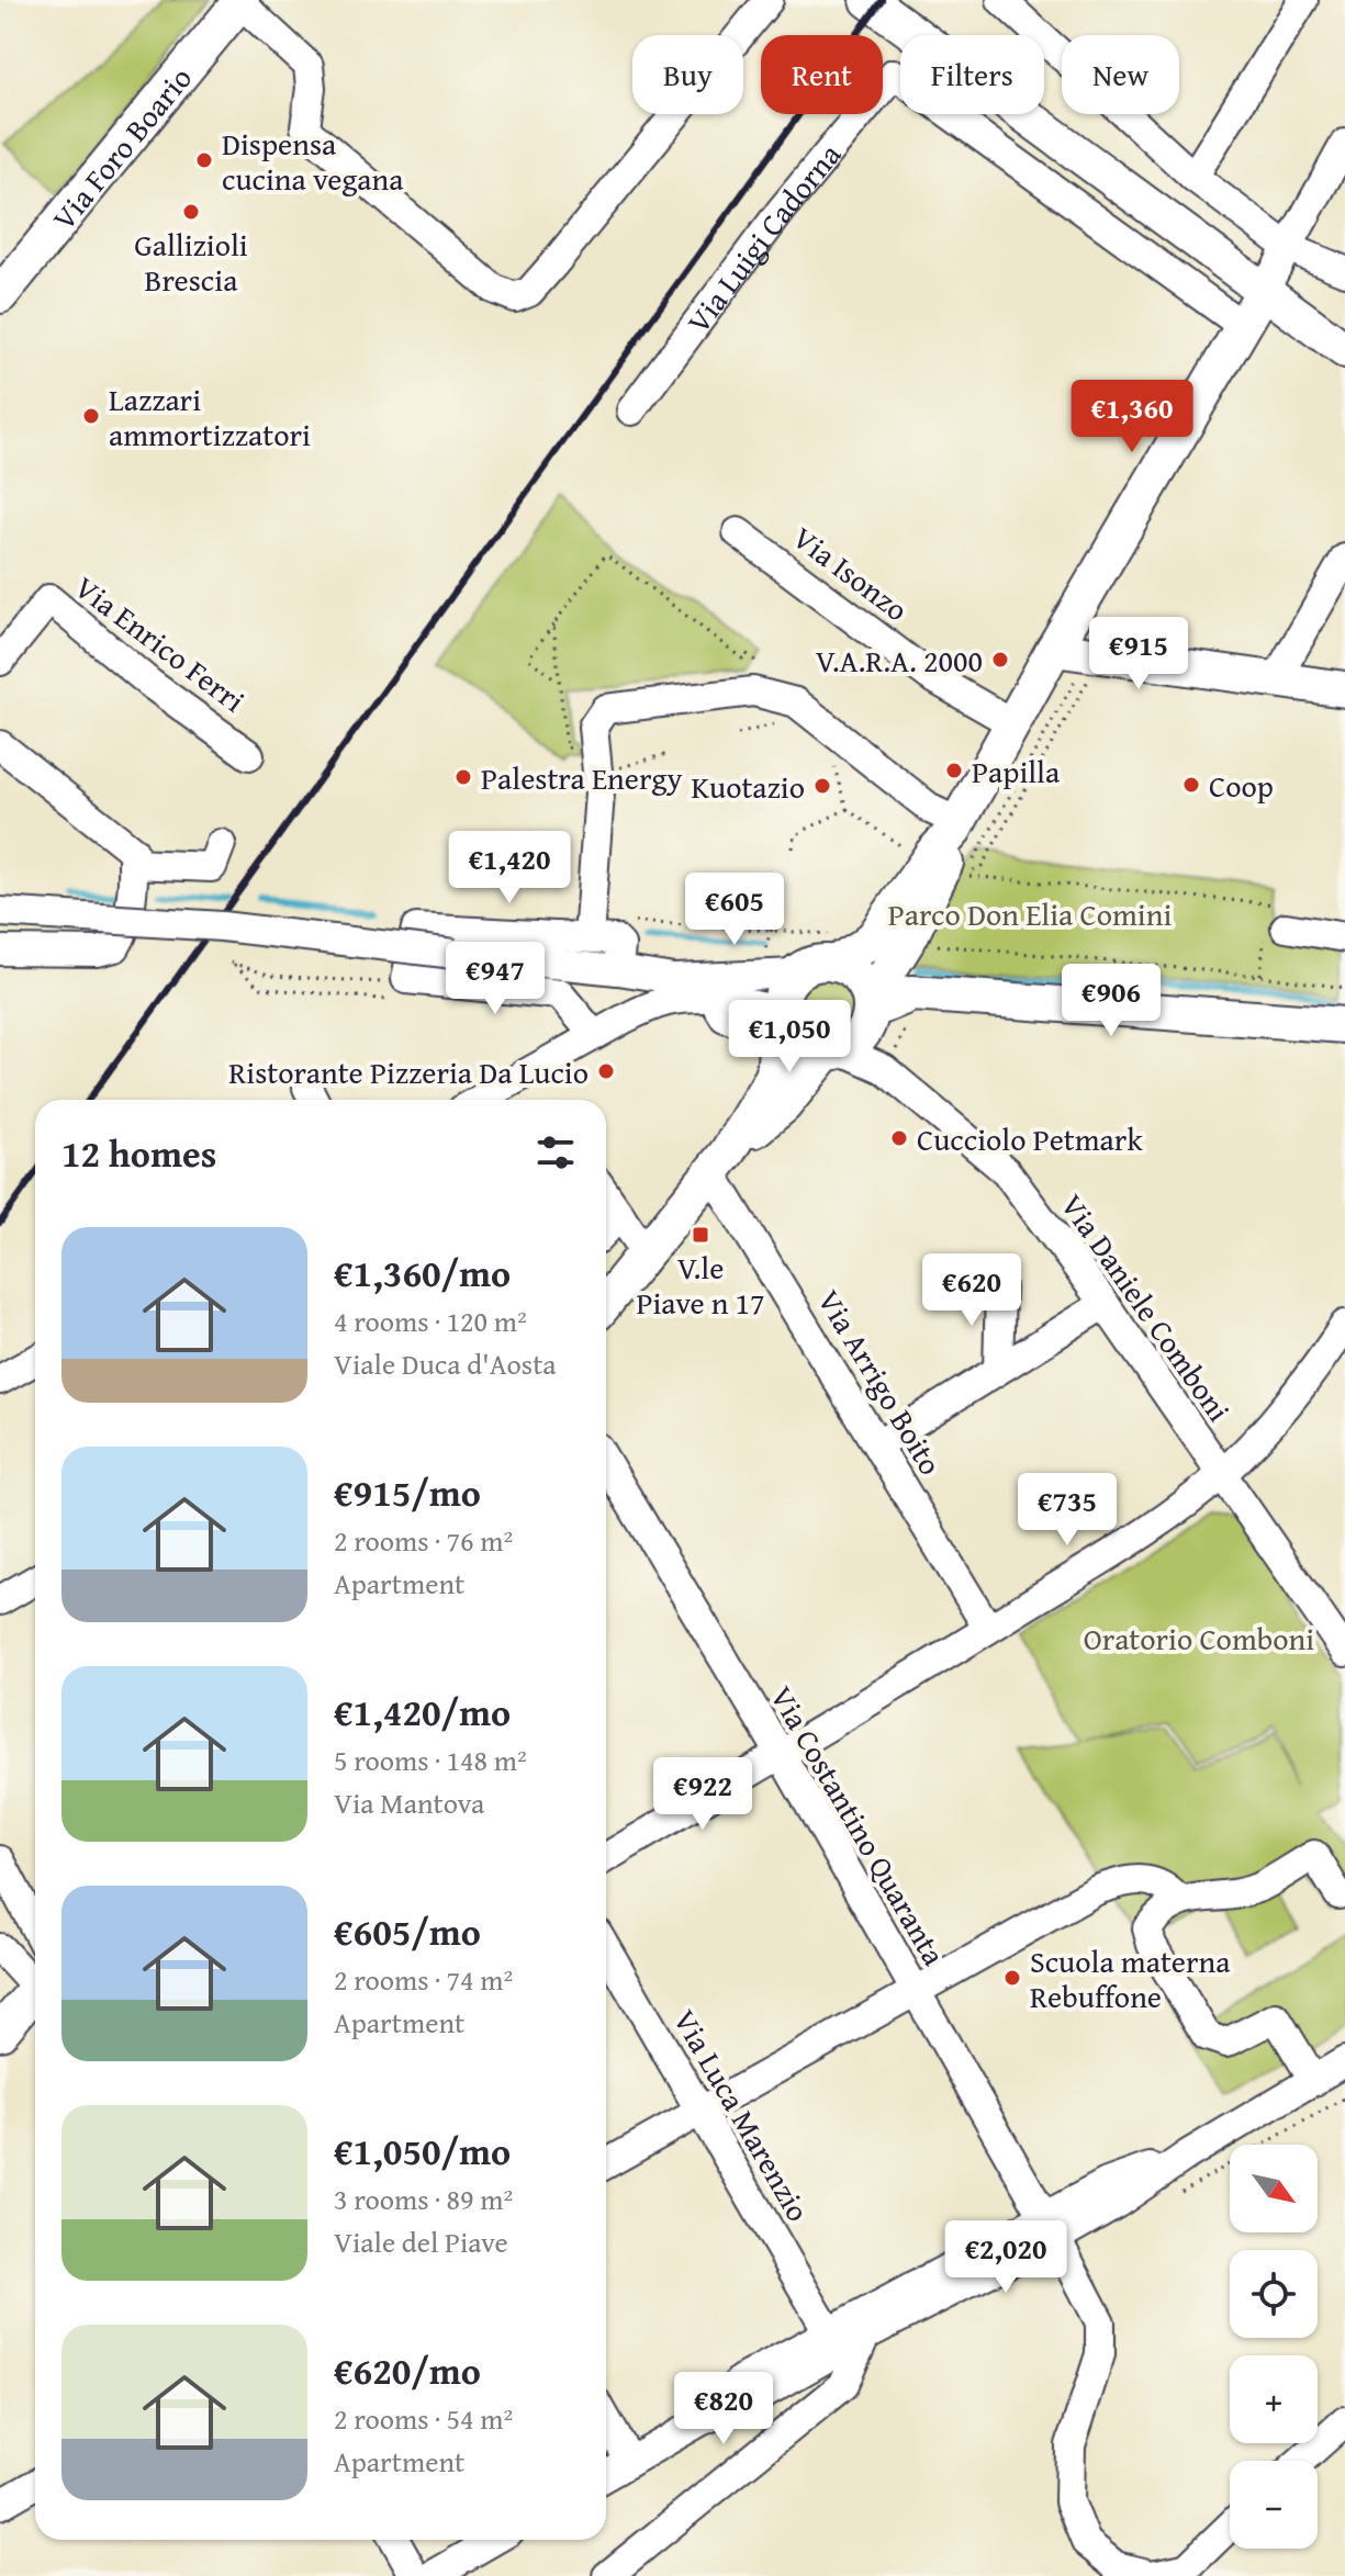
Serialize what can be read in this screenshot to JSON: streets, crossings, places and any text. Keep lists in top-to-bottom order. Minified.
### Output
{"streets":{"main road":["Via Foro Boario"],"street":["Via Luigi Cadorna","Via Isonzo","Via Enrico Ferri","Via Daniele Comboni","Via Arrigo Boito","Via Costantino Quaranta","Via Luca Marenzio"]},"parks":["Parco Don Elia Comini","Oratorio Comboni"],"places":{"other":["Dispensa cucina vegana","Gallizioli Brescia","Lazzari ammortizzatori","V.A.R.A. 2000","Papilla","Palestra Energy","Coop","Kuotazio","Ristorante Pizzeria Da Lucio","Cucciolo Petmark","Scuola materna Rebuffone"],"transit":["V.le Piave n 17"]},"north":"bottom right","page":{"chip":["Buy","Rent","Filters","New"],"price":["€1,360","€915","€1,420","€605","€947","€906","€1,050","€620","€735","€922","€2,020","€820"],"heading":"12 homes","list":[{"name":"€1,360/mo","note":"4 rooms · 120 m² · Viale Duca d'Aosta"},{"name":"€915/mo","note":"2 rooms · 76 m² · Apartment"},{"name":"€1,420/mo","note":"5 rooms · 148 m² · Via Mantova"},{"name":"€605/mo","note":"2 rooms · 74 m² · Apartment"},{"name":"€1,050/mo","note":"3 rooms · 89 m² · Viale del Piave"},{"name":"€620/mo","note":"2 rooms · 54 m² · Apartment"}],"map_buttons":["+","−"]}}
